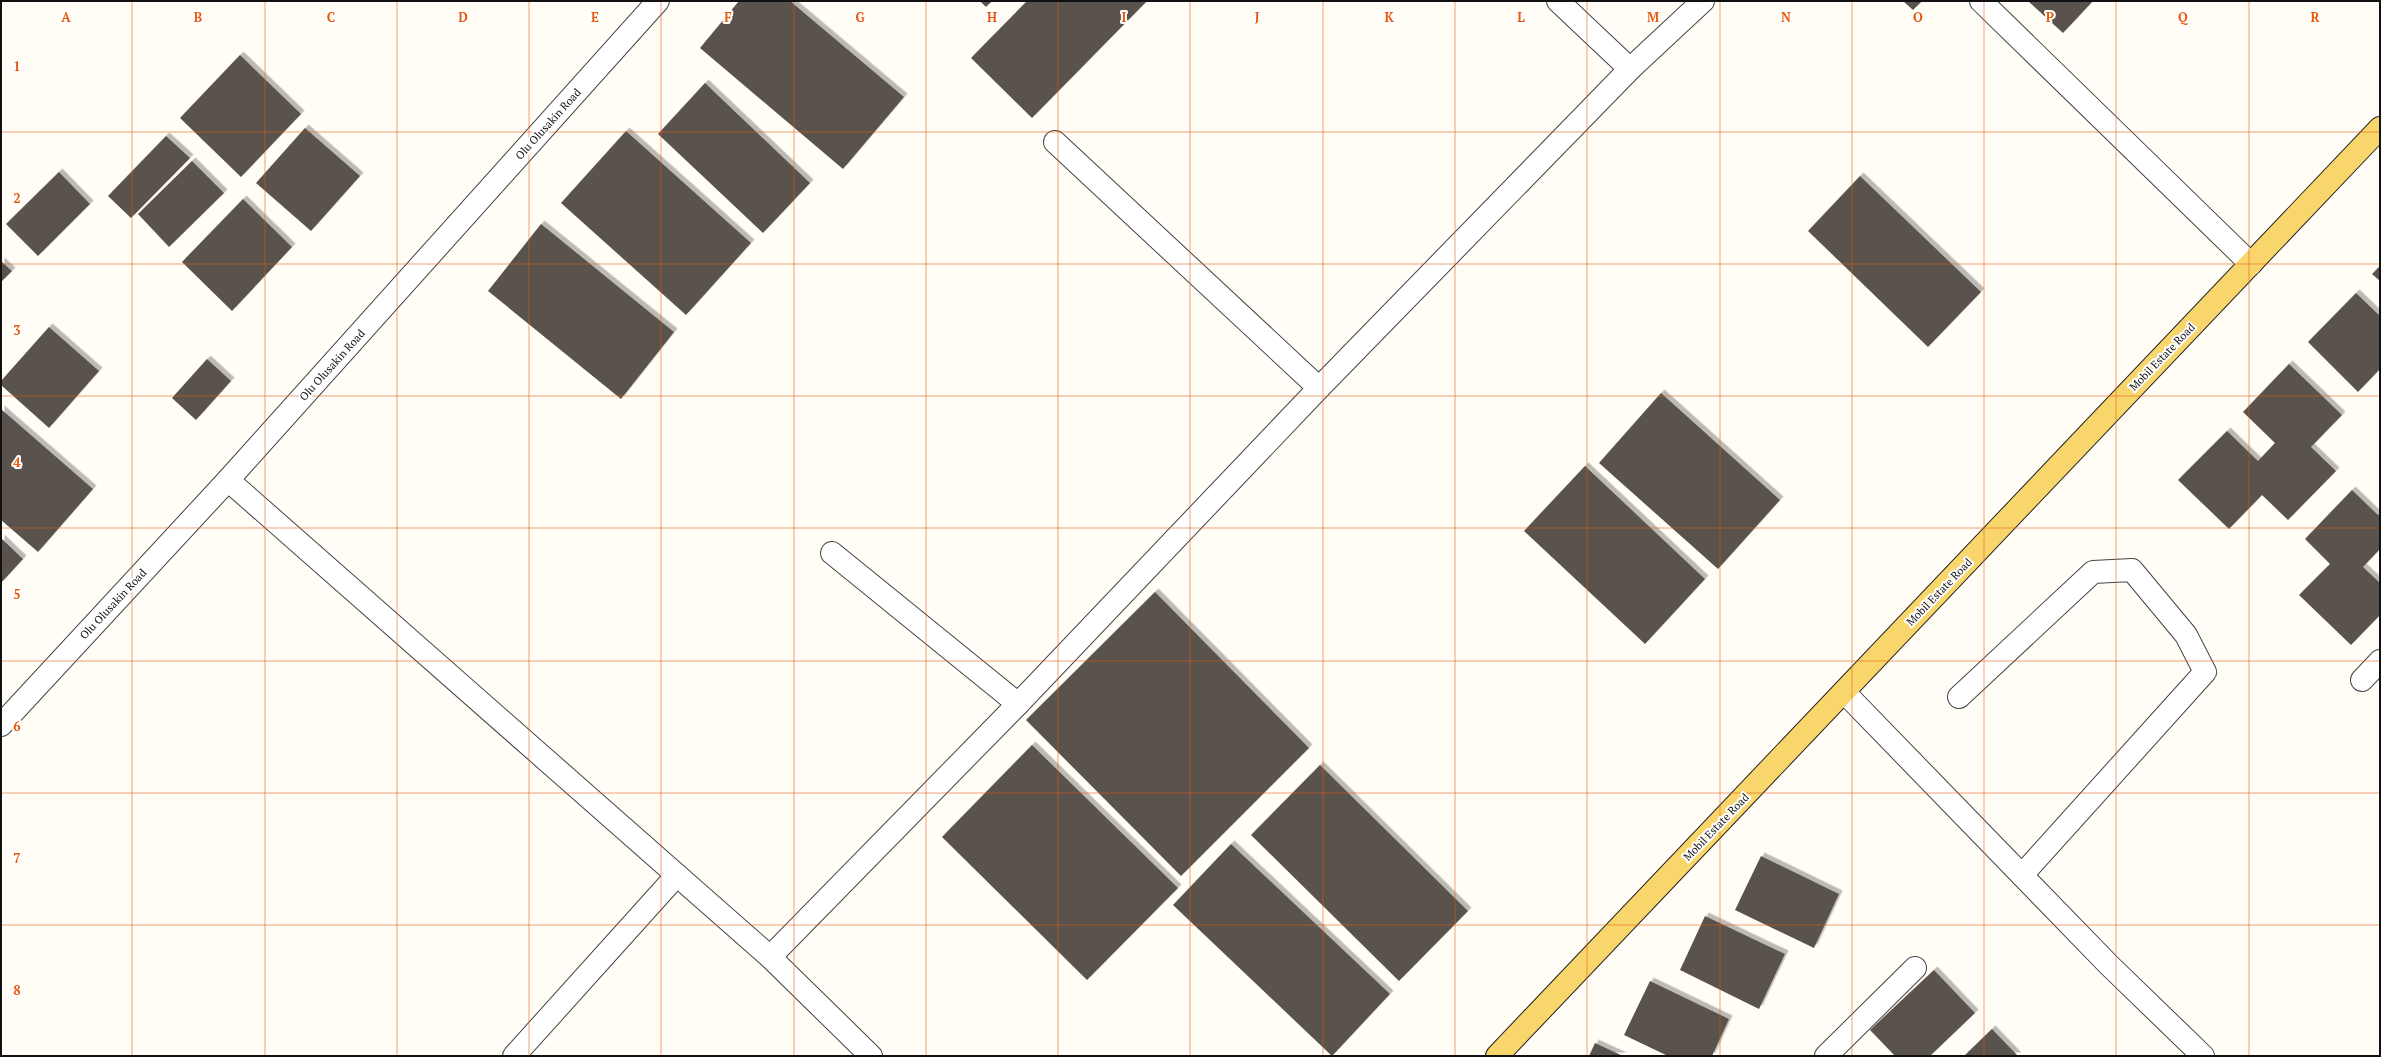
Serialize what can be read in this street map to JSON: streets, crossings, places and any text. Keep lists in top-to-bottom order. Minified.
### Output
{"streets":{"main road":["Mobil Estate Road"],"street":["Olu Olusakin Road"]},"grid":{"columns":["A","B","C","D","E","F","G","H","I","J","K","L","M","N","O","P","Q","R"],"rows":["1","2","3","4","5","6","7","8"]}}
